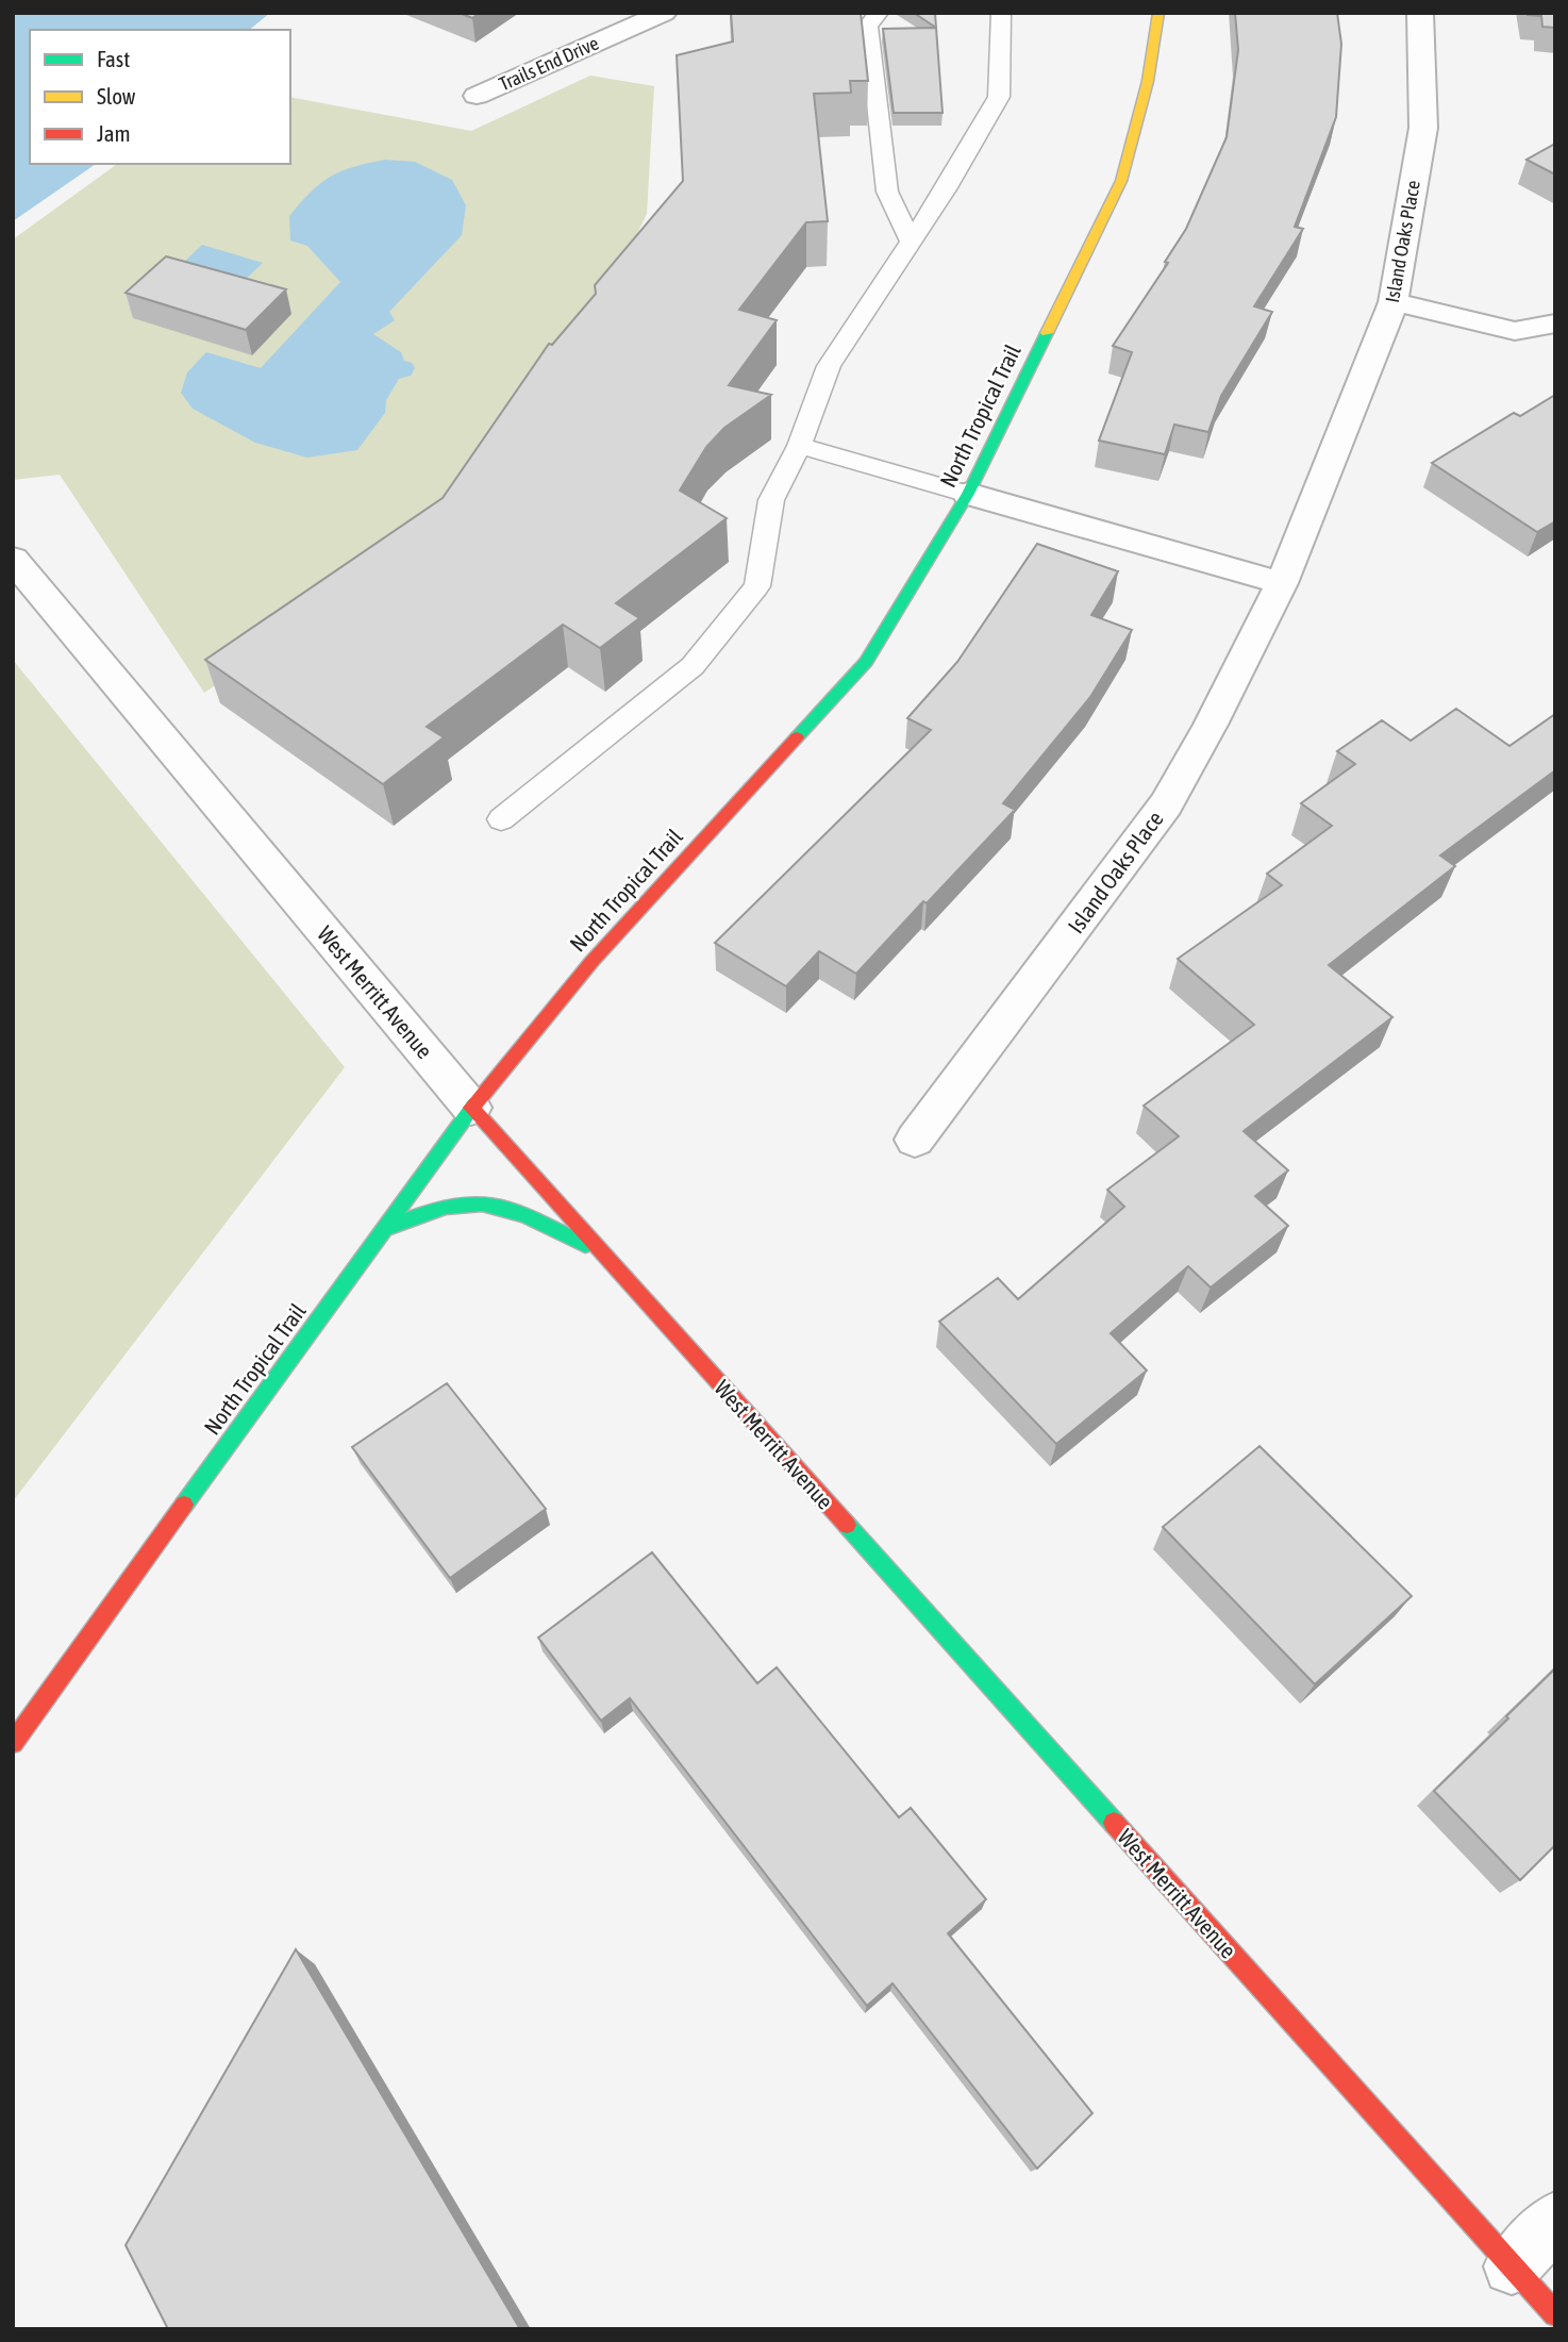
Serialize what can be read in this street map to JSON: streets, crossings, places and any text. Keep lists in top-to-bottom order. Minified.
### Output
{"streets":{"street":["Trails End Drive","Island Oaks Place","North Tropical Trail","West Merritt Avenue"]},"crossings":[["North Tropical Trail","West Merritt Avenue"]],"legend":["Fast","Slow","Jam"]}
